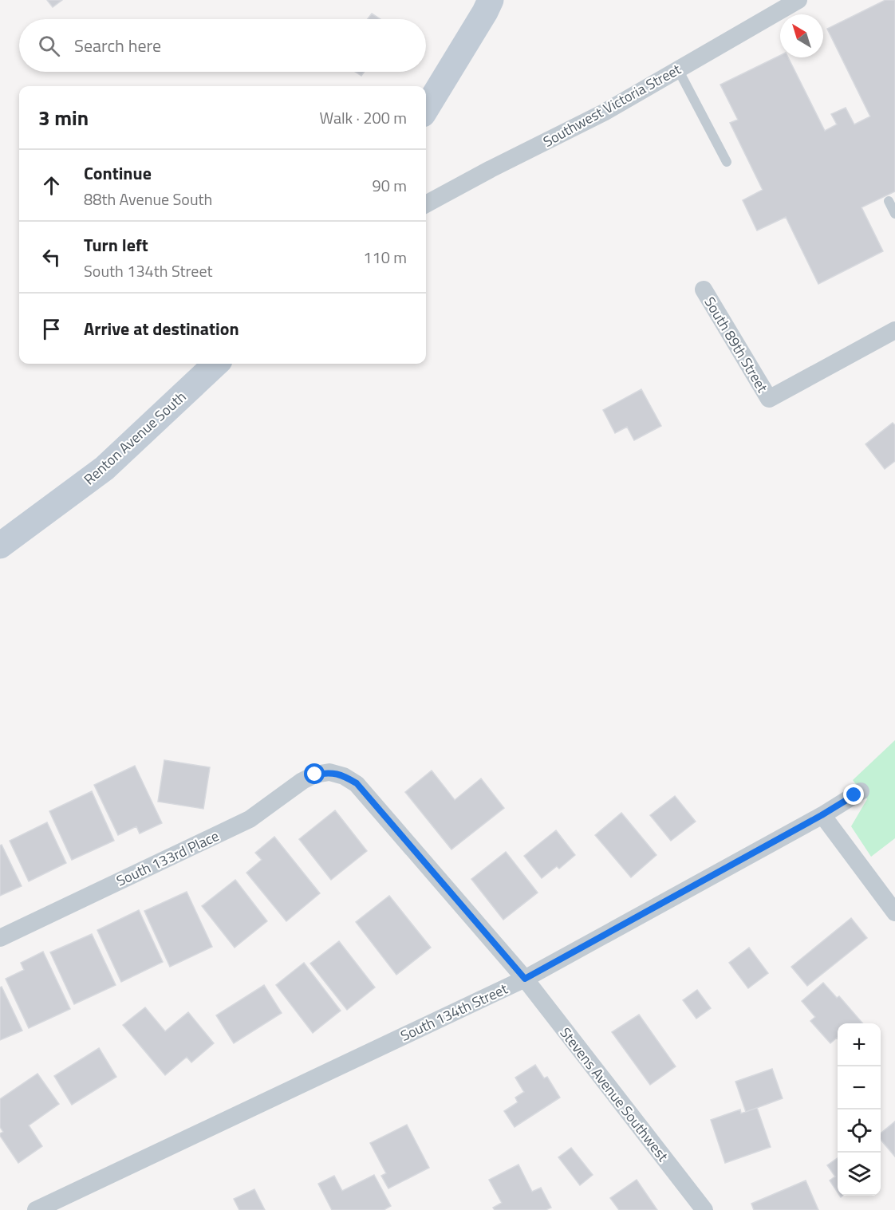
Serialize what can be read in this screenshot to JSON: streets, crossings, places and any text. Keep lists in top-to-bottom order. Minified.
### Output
{"streets":{"main road":["Renton Avenue South"],"street":["Southwest Victoria Street","South 89th Street","South 133rd Place","South 134th Street","Stevens Avenue Southwest"]},"crossings":[["South 133rd Place","Stevens Avenue Southwest"],["South 134th Street","Stevens Avenue Southwest"]],"north":"top left","page":{"search":"Search here","heading":["3 min","Walk · 200 m"],"list":[["Continue","88th Avenue South","90 m"],["Turn left","South 134th Street","110 m"],"Arrive at destination"],"map_buttons":["+","−"]}}
